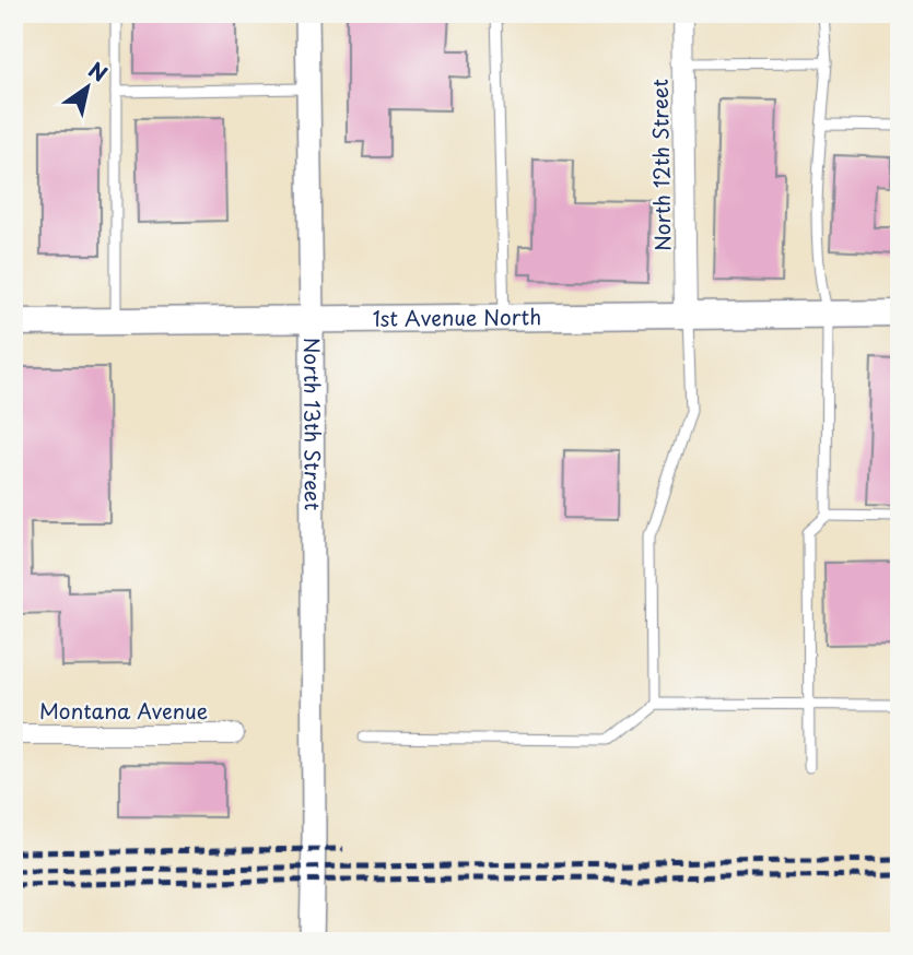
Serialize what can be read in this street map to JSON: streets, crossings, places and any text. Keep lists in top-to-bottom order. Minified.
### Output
{"streets":{"main road":["1st Avenue North"],"street":["North 12th Street","North 13th Street","Montana Avenue"]},"crossings":[["North 12th Street","1st Avenue North"],["1st Avenue North","North 13th Street"]],"north":"top right"}
